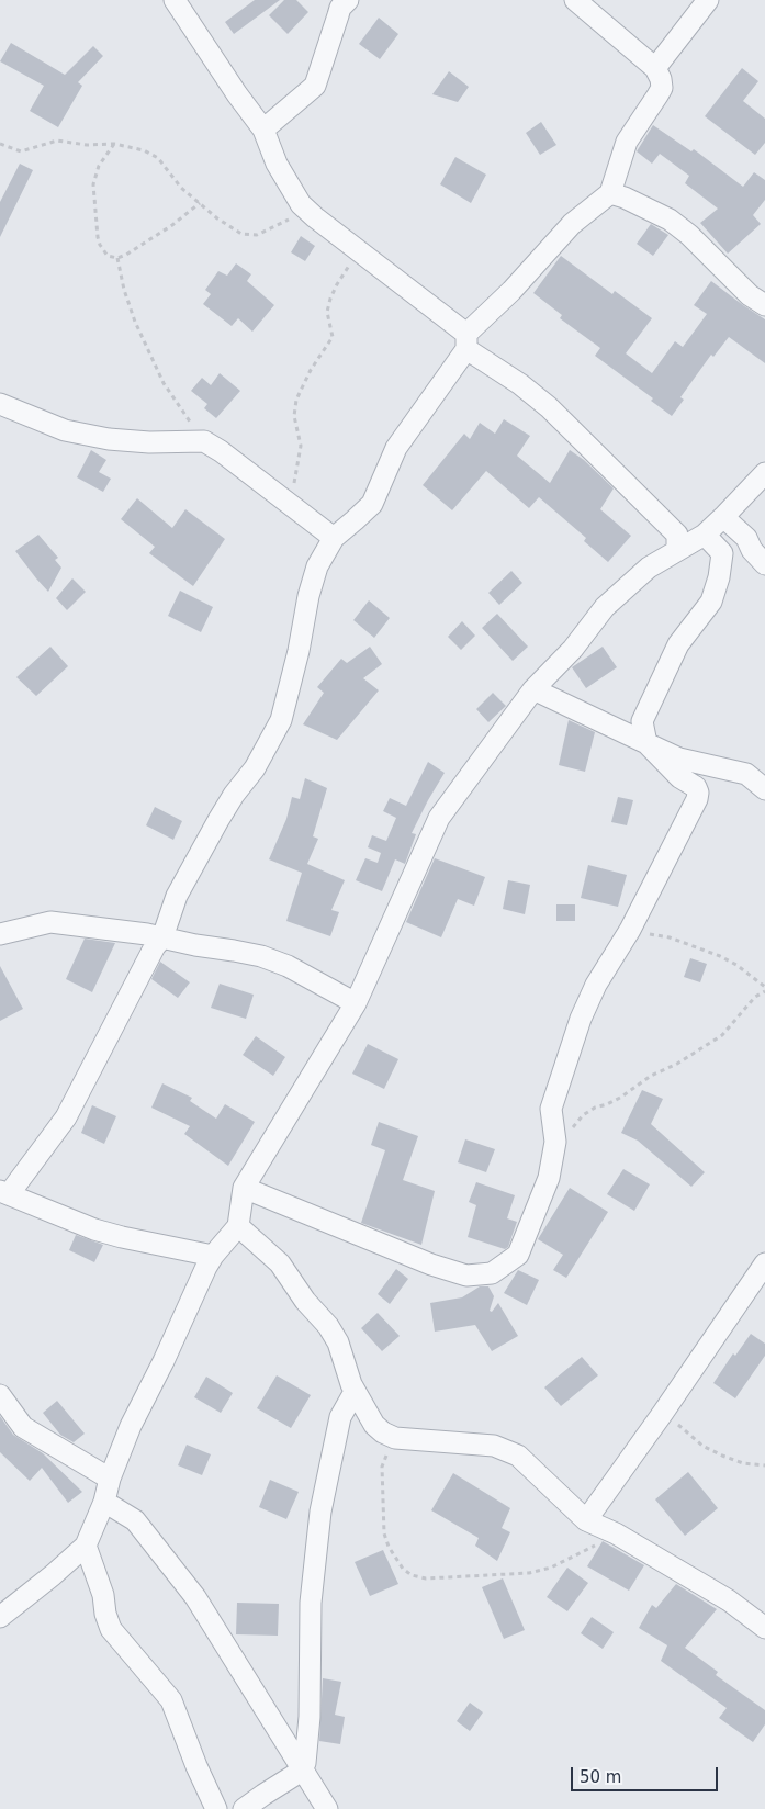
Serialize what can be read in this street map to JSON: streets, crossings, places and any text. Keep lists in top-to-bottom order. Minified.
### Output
{"scale_bar":"50 m"}
